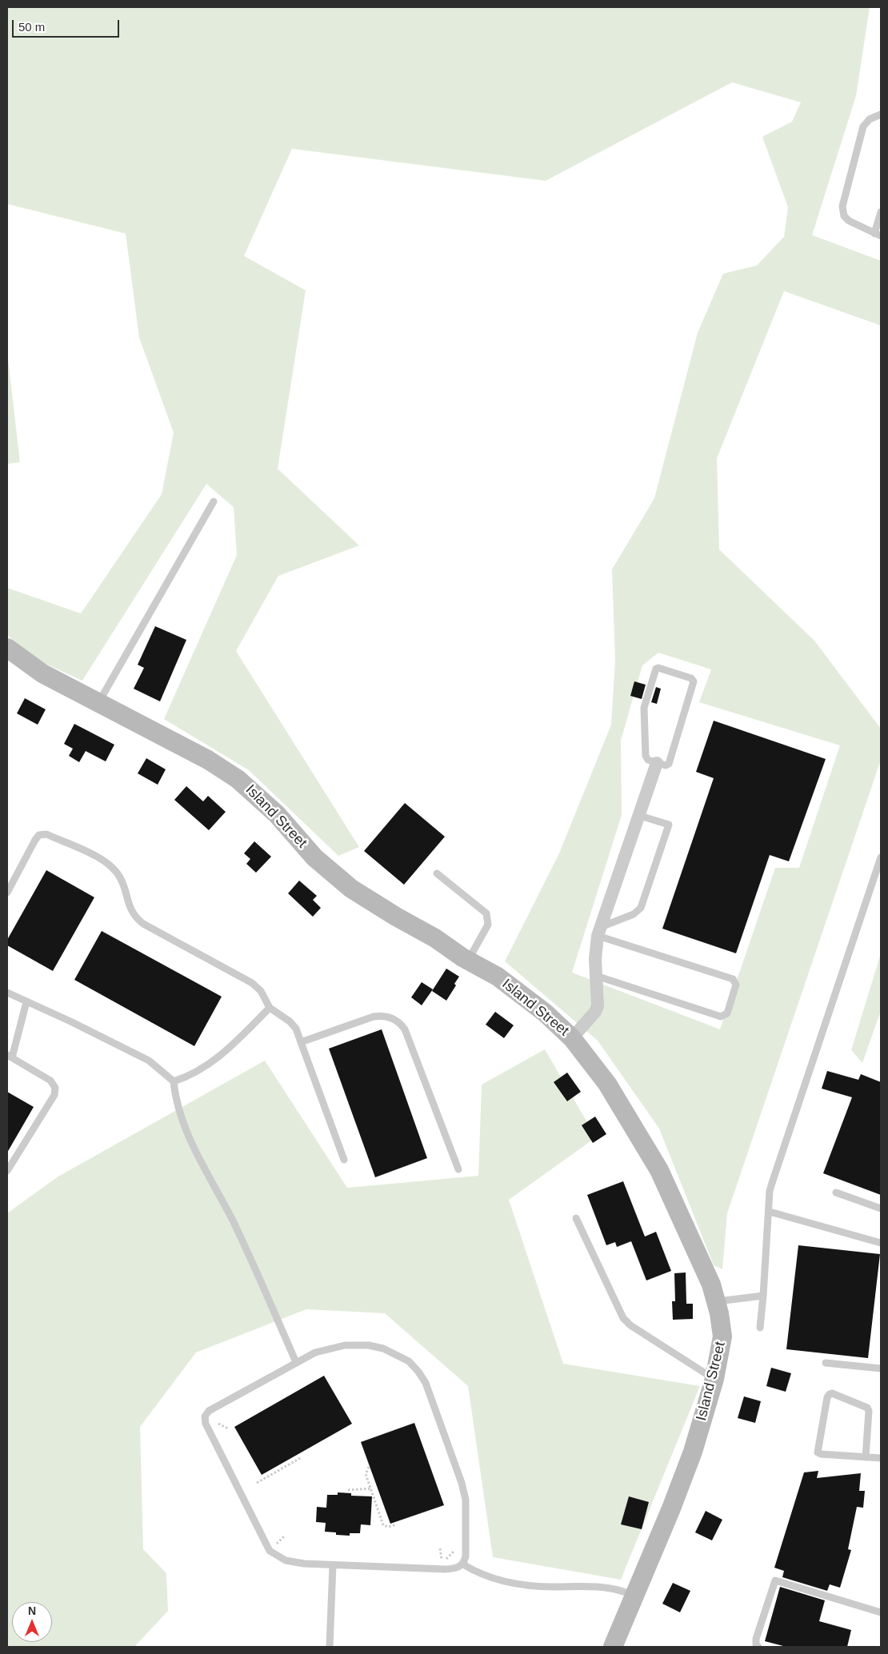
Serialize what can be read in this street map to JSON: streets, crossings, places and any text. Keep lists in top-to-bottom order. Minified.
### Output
{"streets":{"street":["Island Street"]},"scale_bar":"50 m","north":"top"}
